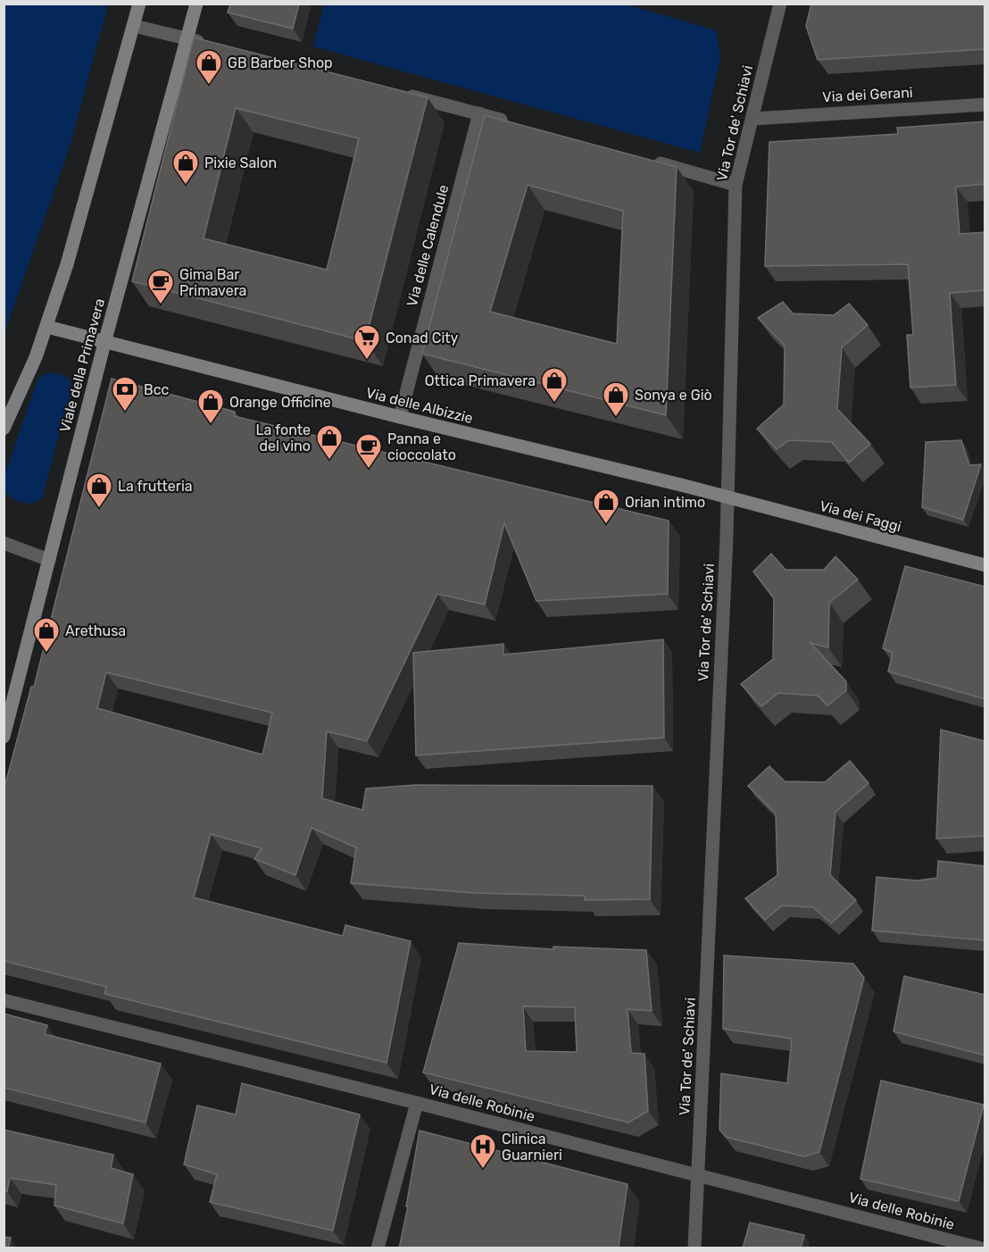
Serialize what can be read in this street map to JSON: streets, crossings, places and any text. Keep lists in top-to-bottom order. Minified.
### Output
{"streets":{"main road":["Viale della Primavera","Via delle Albizzie","Via dei Faggi"],"street":["Via dei Gerani","Via Tor de' Schiavi","Via delle Calendule","Via delle Robinie"]},"crossings":[["Via dei Gerani","Via Tor de' Schiavi"],["Via Tor de' Schiavi","Via delle Albizzie"],["Via Tor de' Schiavi","Via dei Faggi"],["Via Tor de' Schiavi","Via delle Robinie"],["Via delle Calendule","Via delle Albizzie"],["Viale della Primavera","Via delle Albizzie"],["Via delle Albizzie","Via dei Faggi"]],"places":{"shop":["GB Barber Shop","Pixie Salon","Ottica Primavera","Sonya e Giò","Orange Officine","La fonte del vino","La frutteria","Orian intimo","Arethusa"],"cafe":["Gima Bar Primavera","Panna e cioccolato"],"supermarket":["Conad City"],"bank":["Bcc"],"hospital":["Clinica Guarnieri"]}}
